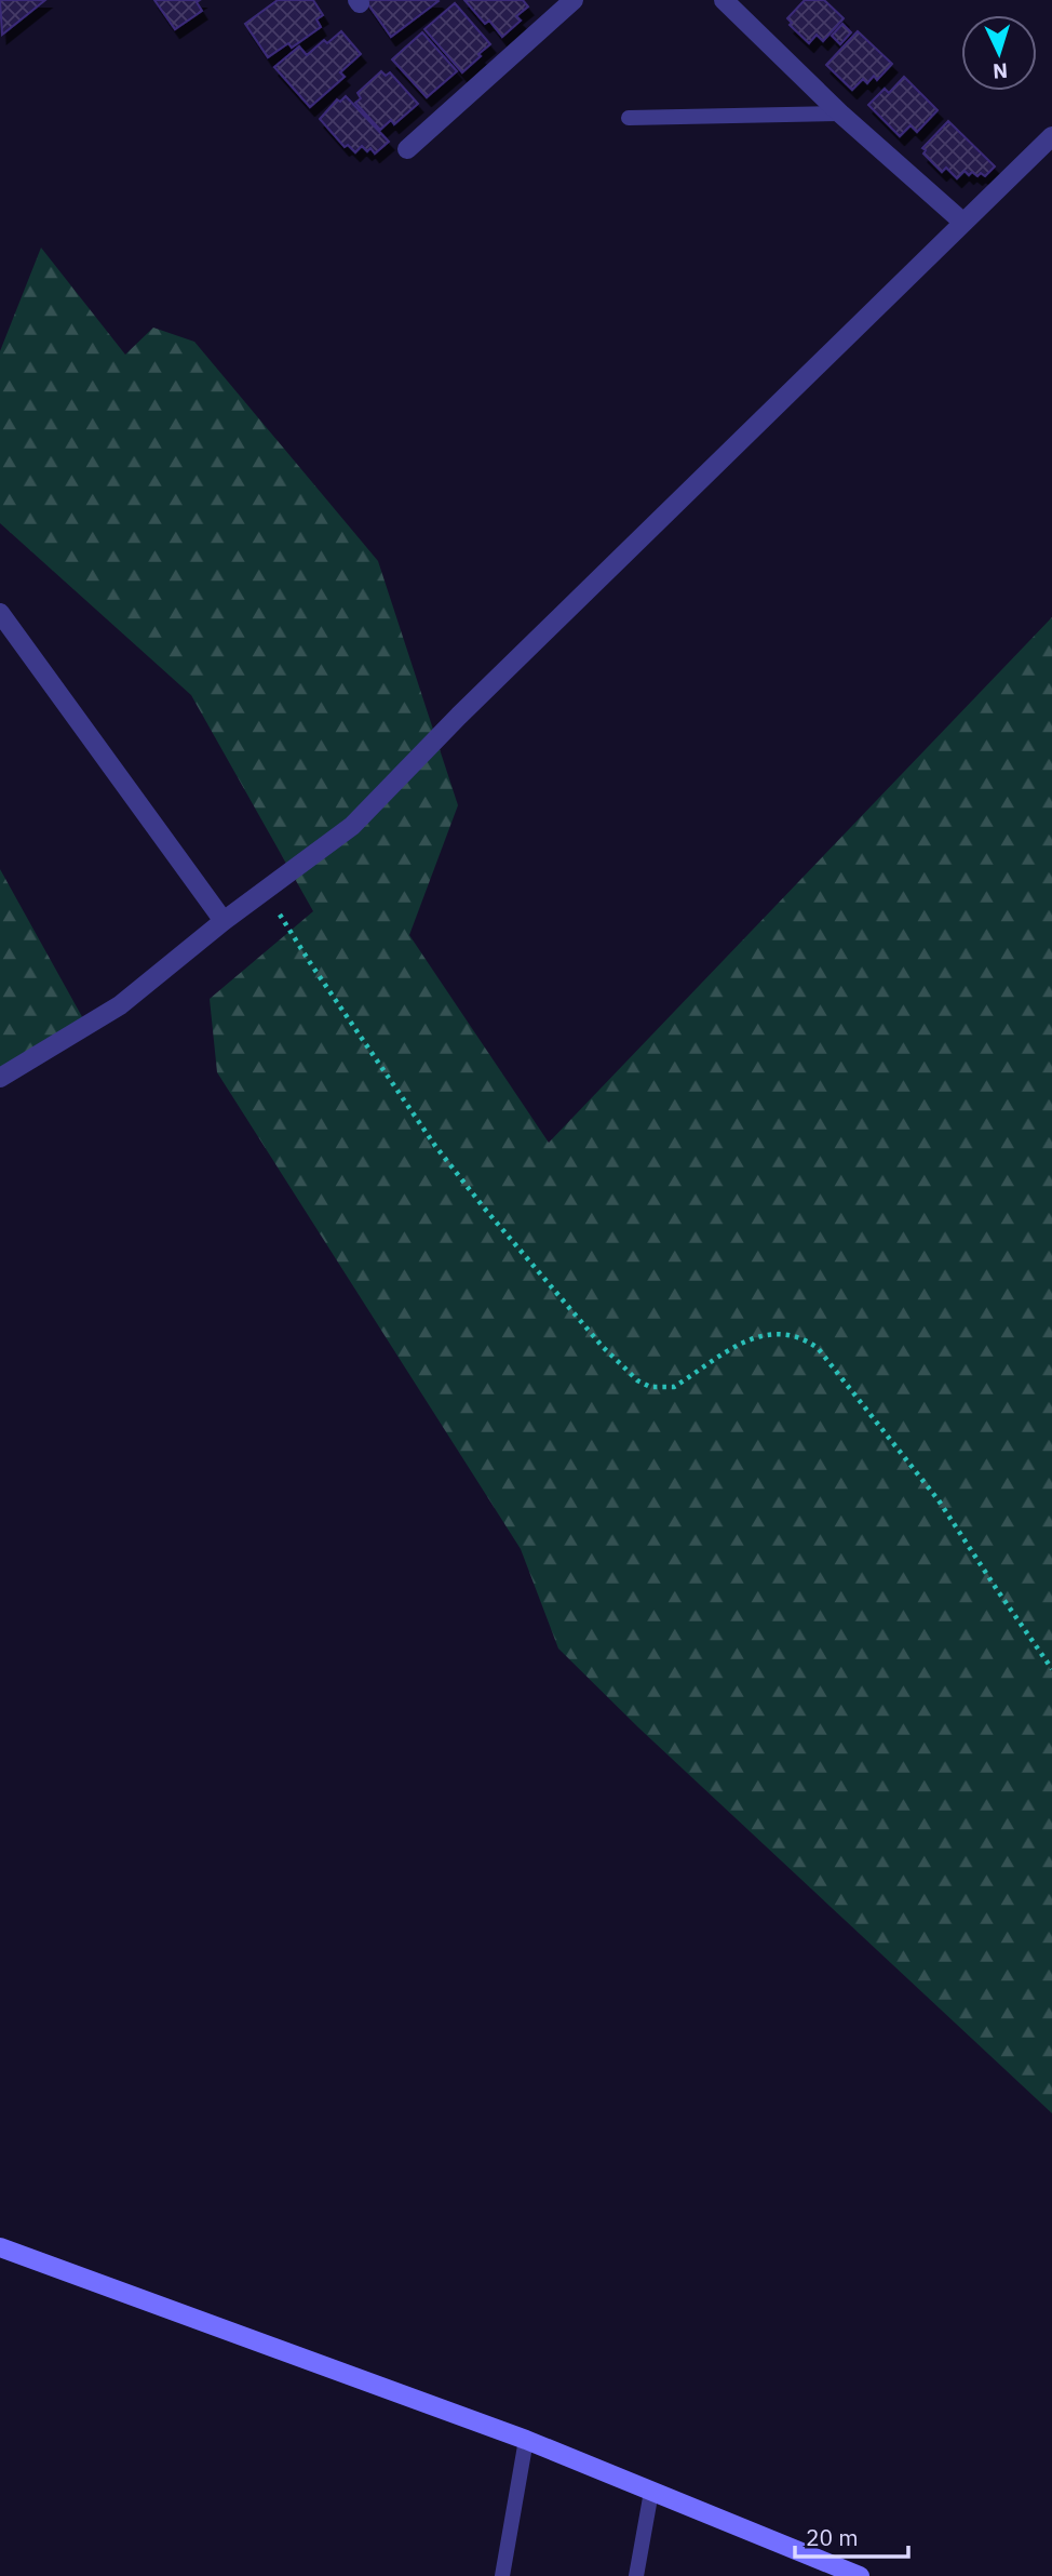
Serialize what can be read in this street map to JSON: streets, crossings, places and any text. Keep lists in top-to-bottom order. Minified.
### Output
{"scale_bar":"20 m","north":"bottom"}
